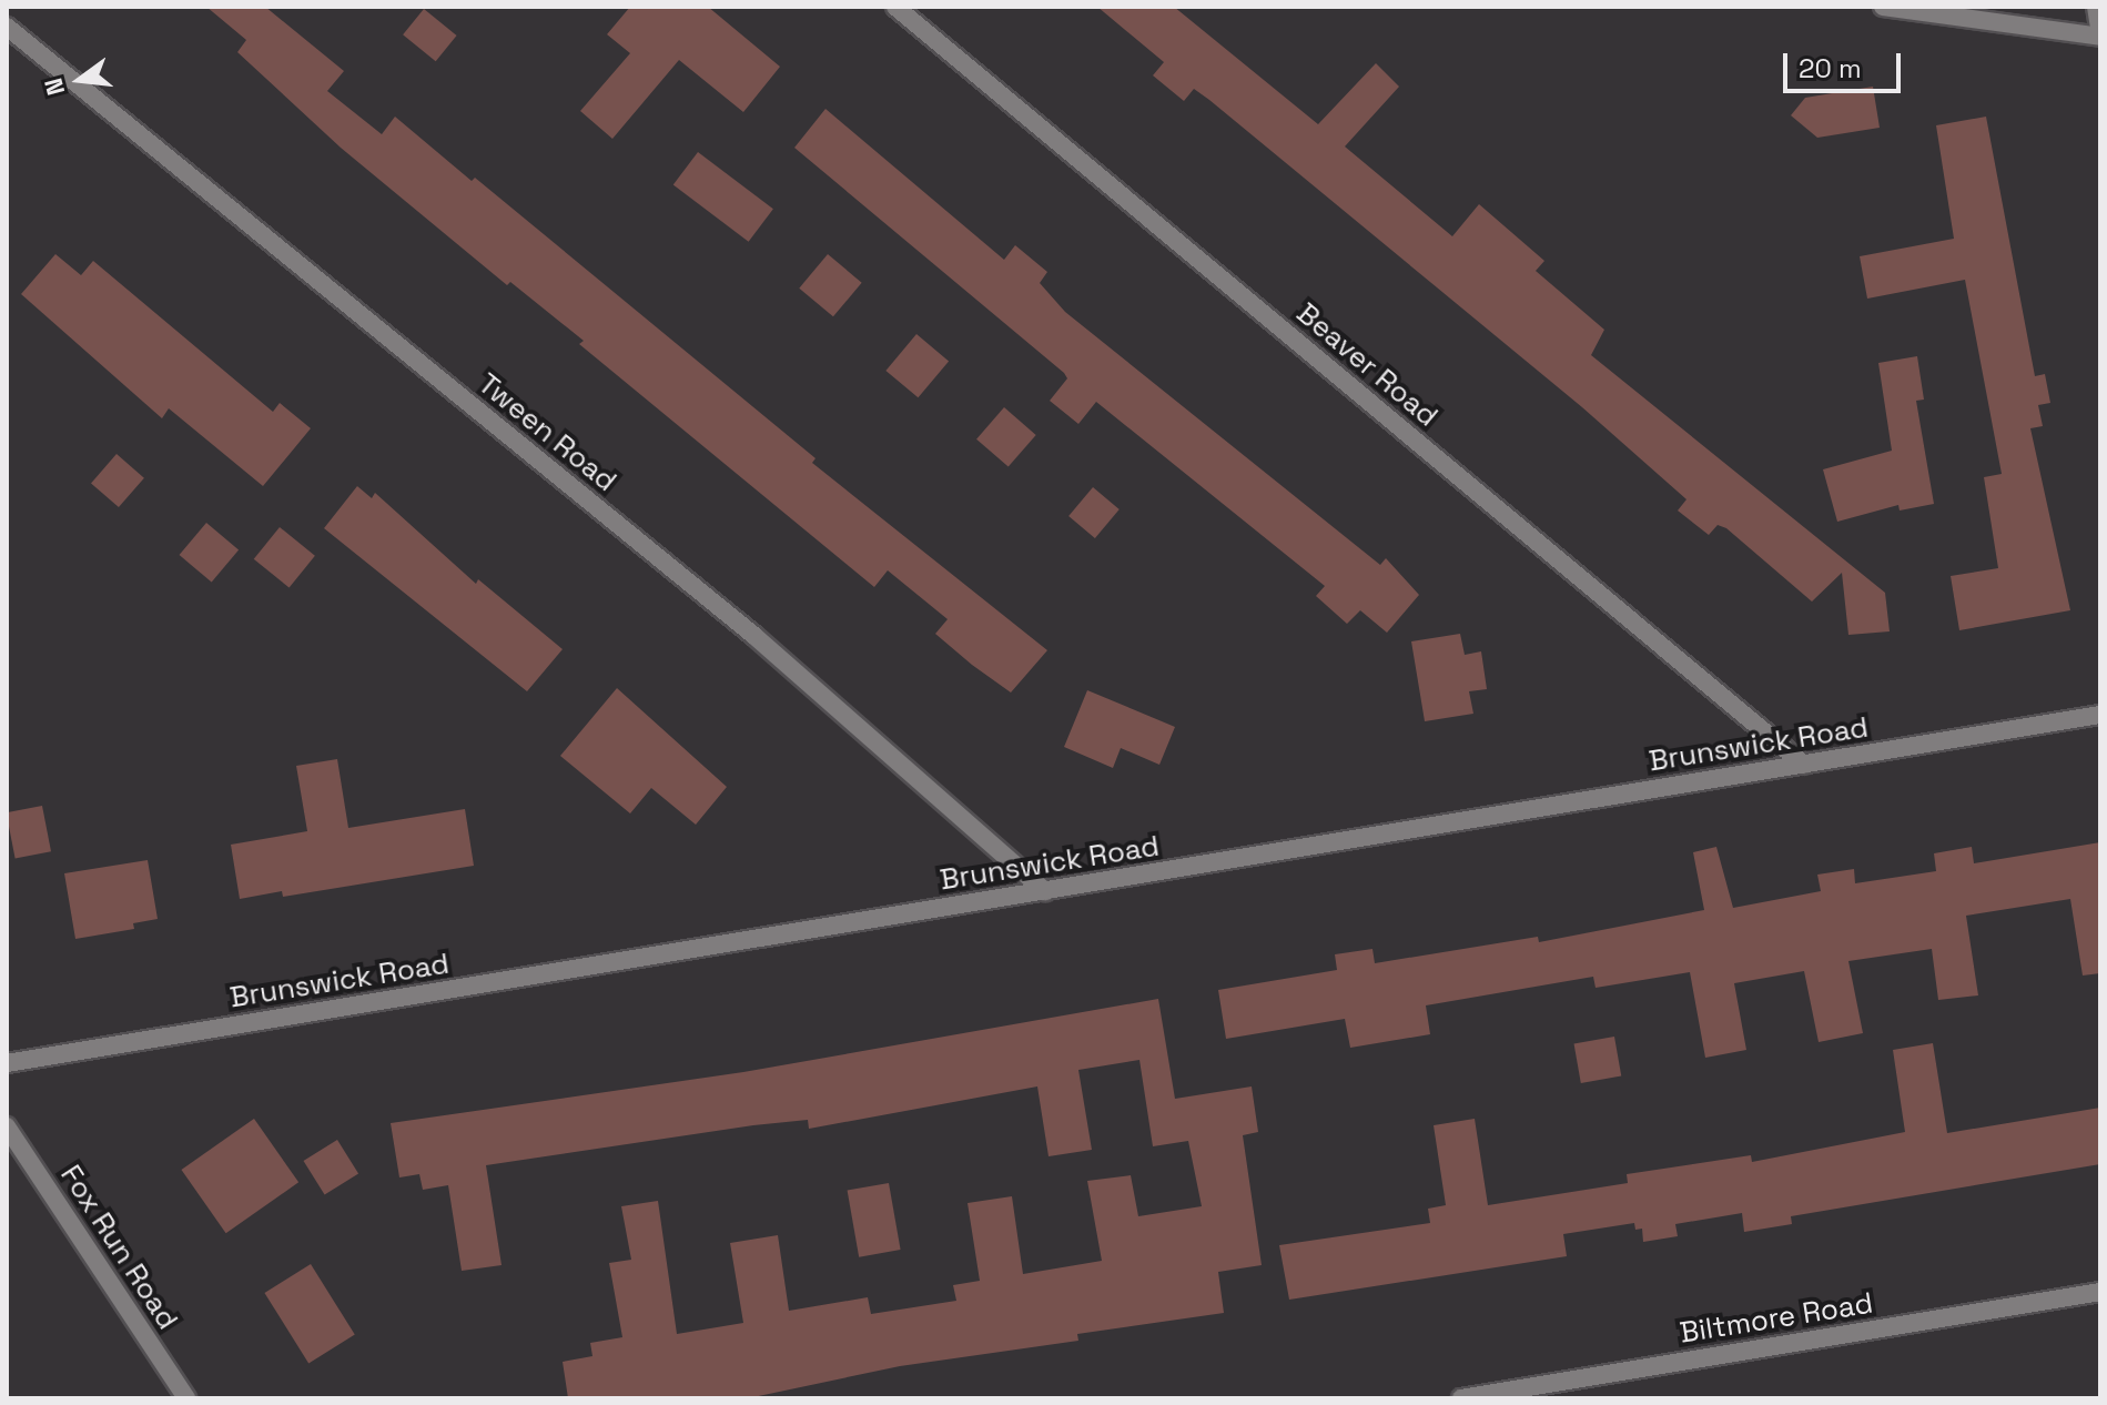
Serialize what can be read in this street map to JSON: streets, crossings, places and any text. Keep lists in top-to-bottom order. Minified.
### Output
{"streets":{"street":["Beaver Road","Tween Road","Brunswick Road","Fox Run Road","Biltmore Road"]},"crossings":[["Beaver Road","Brunswick Road"],["Tween Road","Brunswick Road"]],"scale_bar":"20 m","north":"left"}
